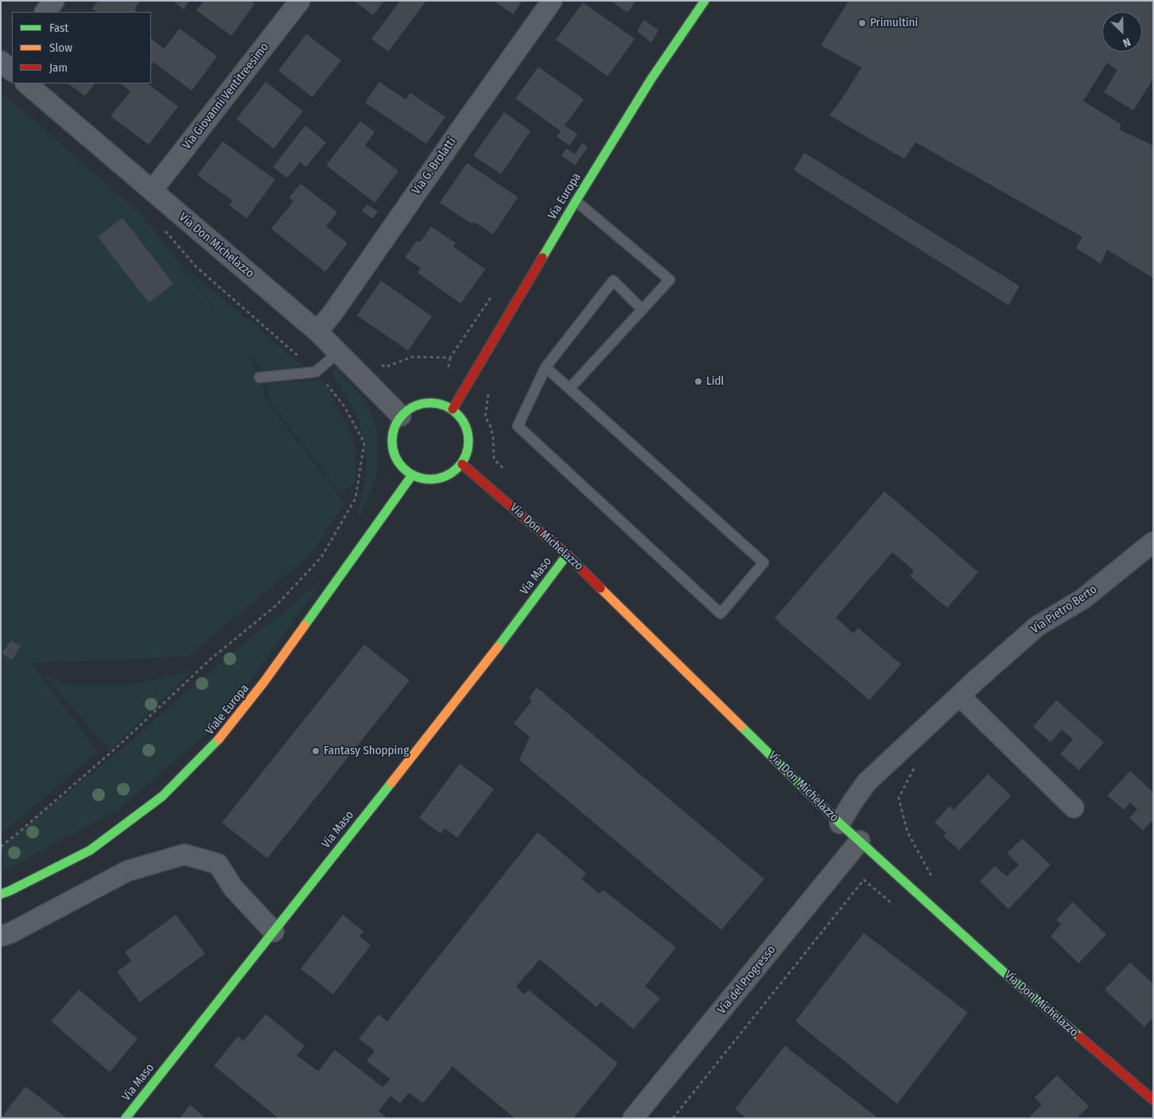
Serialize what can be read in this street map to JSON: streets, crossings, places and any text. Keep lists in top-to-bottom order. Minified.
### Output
{"streets":{"street":["Via Giovanni Ventitreesimo","Via G. Brolatti","Via Europa","Via Don Michelazzo","Via Maso","Via Pietro Berto","Viale Europa","Via del Progresso"]},"crossings":[["Via Giovanni Ventitreesimo","Via Don Michelazzo"],["Via G. Brolatti","Via Don Michelazzo"],["Via Europa","Via Don Michelazzo"],["Via Europa","Viale Europa"],["Via Don Michelazzo","Via Maso"],["Via Don Michelazzo","Via Pietro Berto"],["Via Don Michelazzo","Viale Europa"],["Via Don Michelazzo","Via del Progresso"]],"places":["Primultini","Lidl","Fantasy Shopping"],"legend":["Fast","Slow","Jam"],"north":"bottom right"}
